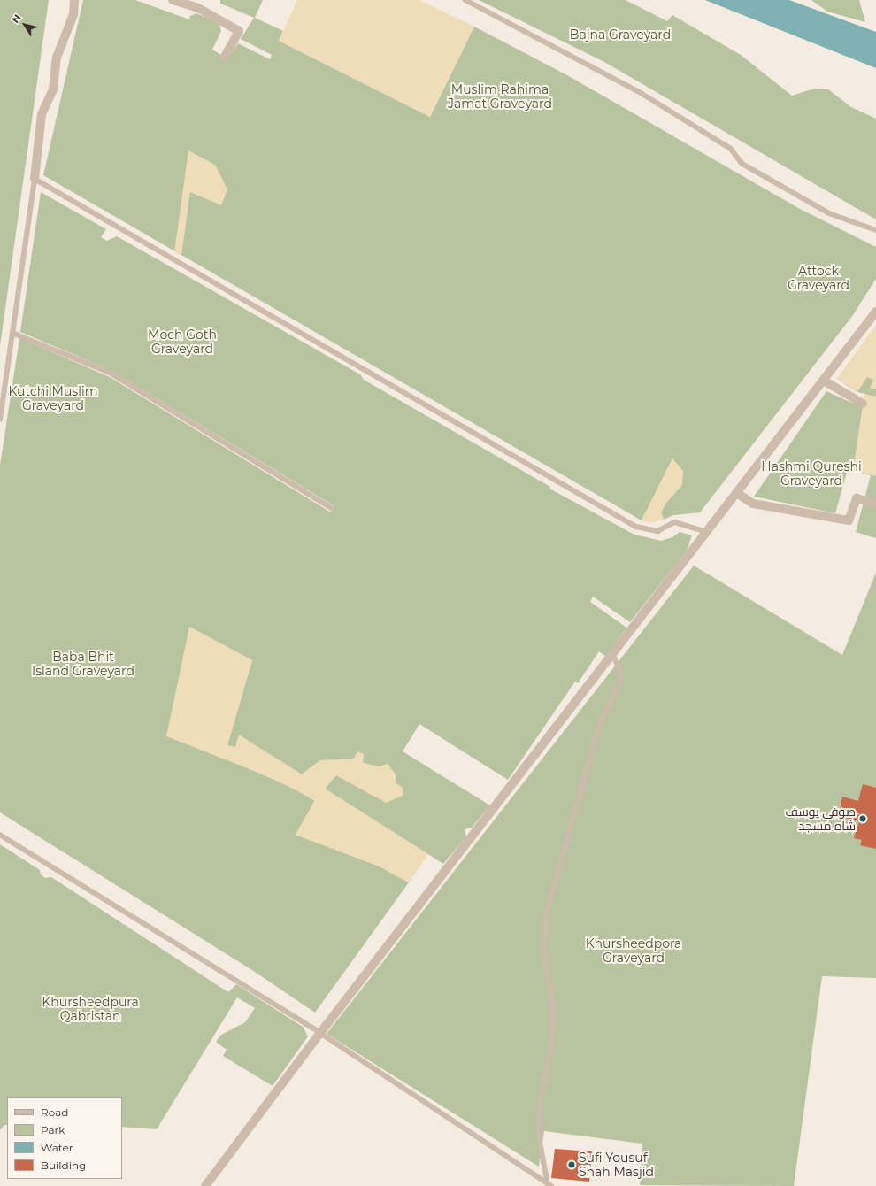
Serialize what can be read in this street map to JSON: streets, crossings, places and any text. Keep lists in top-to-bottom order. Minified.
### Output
{"parks":["Bajna Graveyard","Muslim Rahima Jamat Graveyard","Attock Graveyard","Moch Goth Graveyard","Kutchi Muslim Graveyard","Hashmi Qureshi Graveyard","Baba Bhit Island Graveyard","Khursheedpora Graveyard","Khursheedpura Qabristan"],"places":["صوفی یوسف شاہ مسجد","Sufi Yousuf Shah Masjid"],"legend":["Road","Park","Water","Building"],"north":"top left"}
